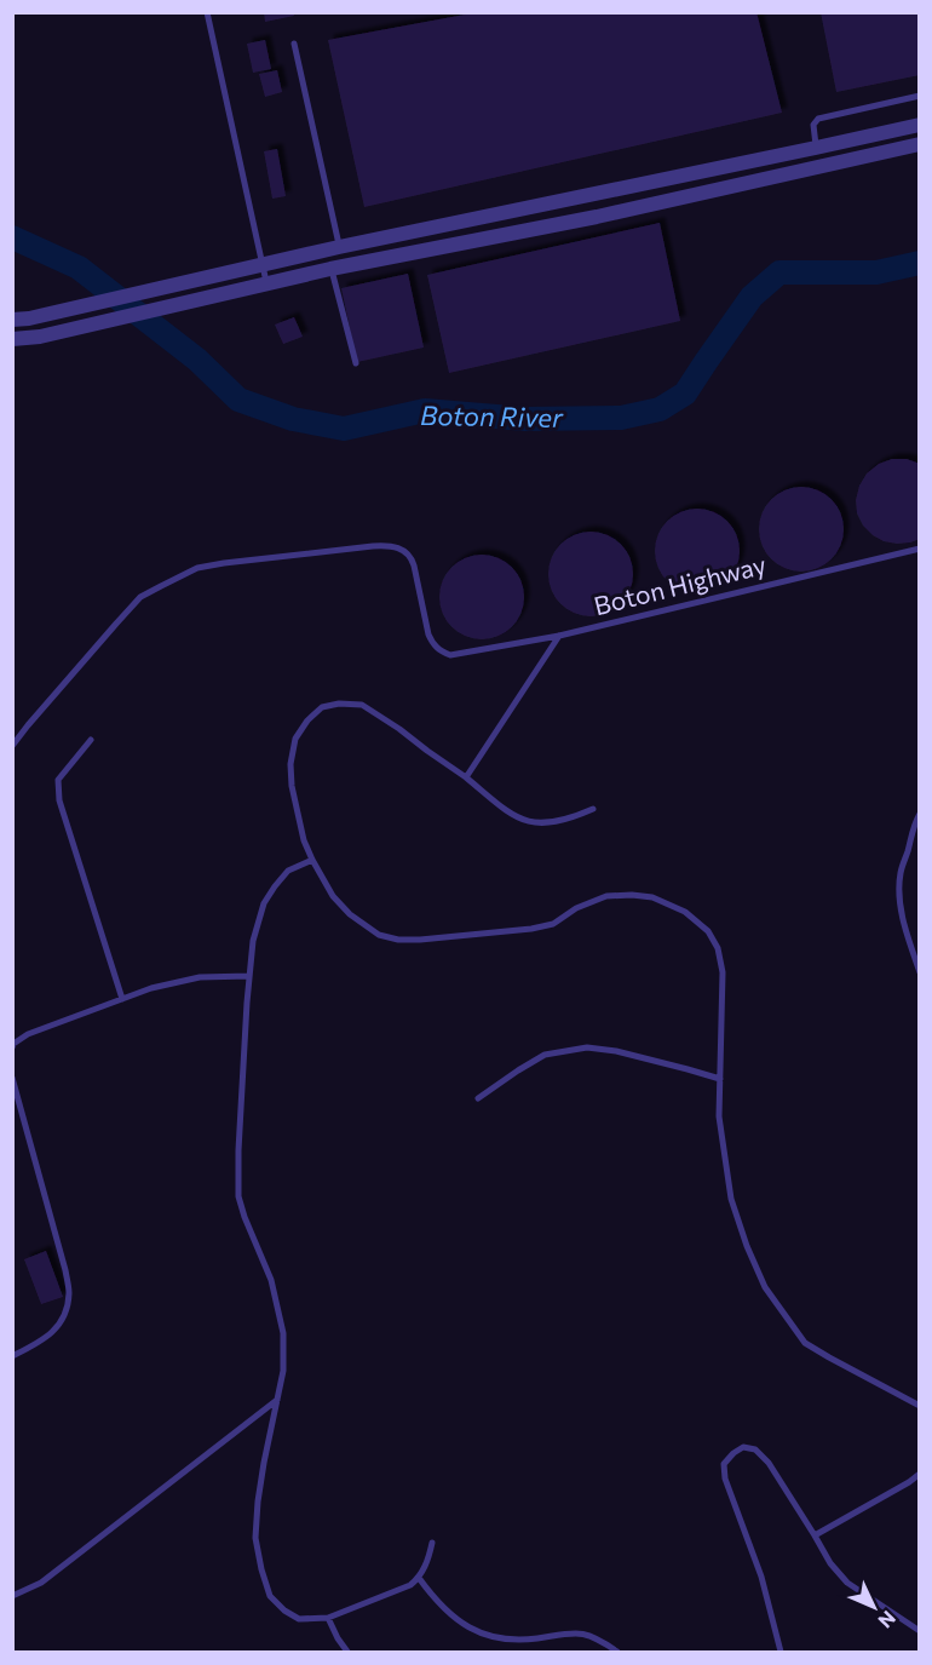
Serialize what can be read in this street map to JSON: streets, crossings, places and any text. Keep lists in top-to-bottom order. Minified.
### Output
{"streets":{"lane":["Boton Highway"]},"water":["Boton River"],"north":"bottom right"}
